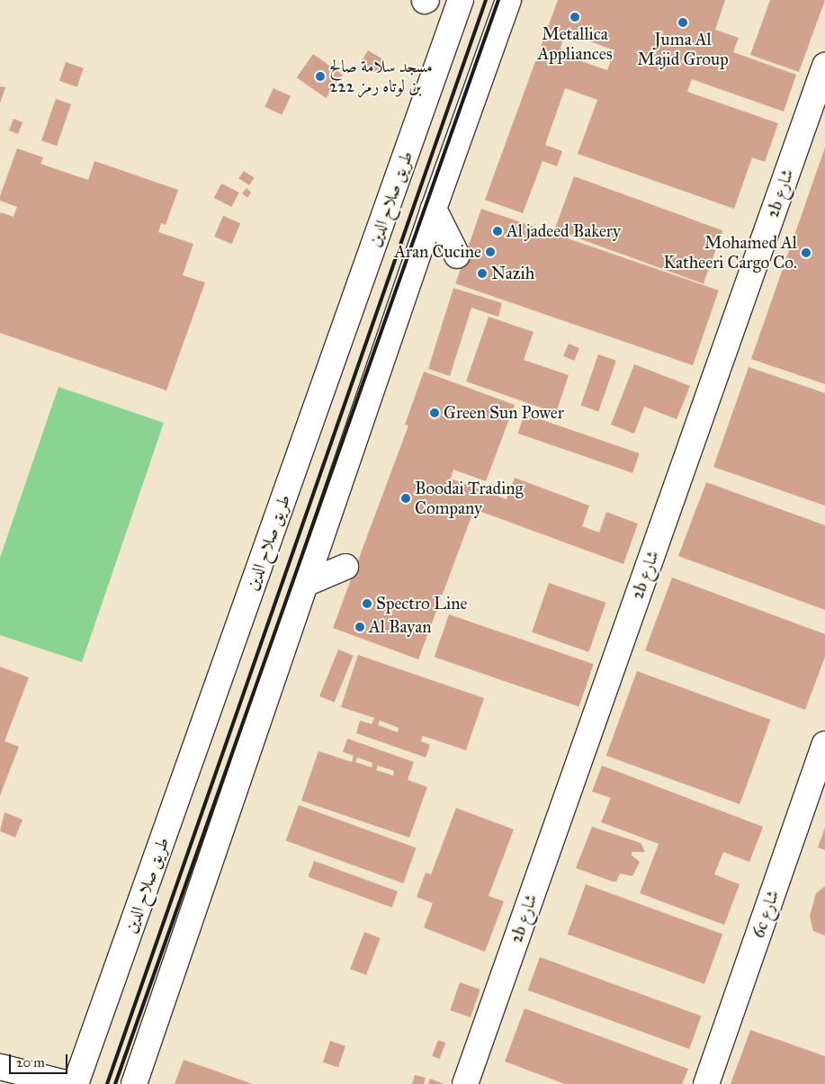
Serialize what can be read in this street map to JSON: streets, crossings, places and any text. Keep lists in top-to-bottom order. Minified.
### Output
{"streets":{"main road":["2b شارع","طريق صلاح الدين","6c شارع"]},"places":["Metallica Appliances","Juma Al Majid Group","مسجد سلامة صالح بن لوتاه رمز 222","Al jadeed Bakery","Aran Cucine","Mohamed Al Katheeri Cargo Co.","Nazih","Green Sun Power","Boodai Trading Company","Spectro Line","Al Bayan"],"scale_bar":"20 m"}
